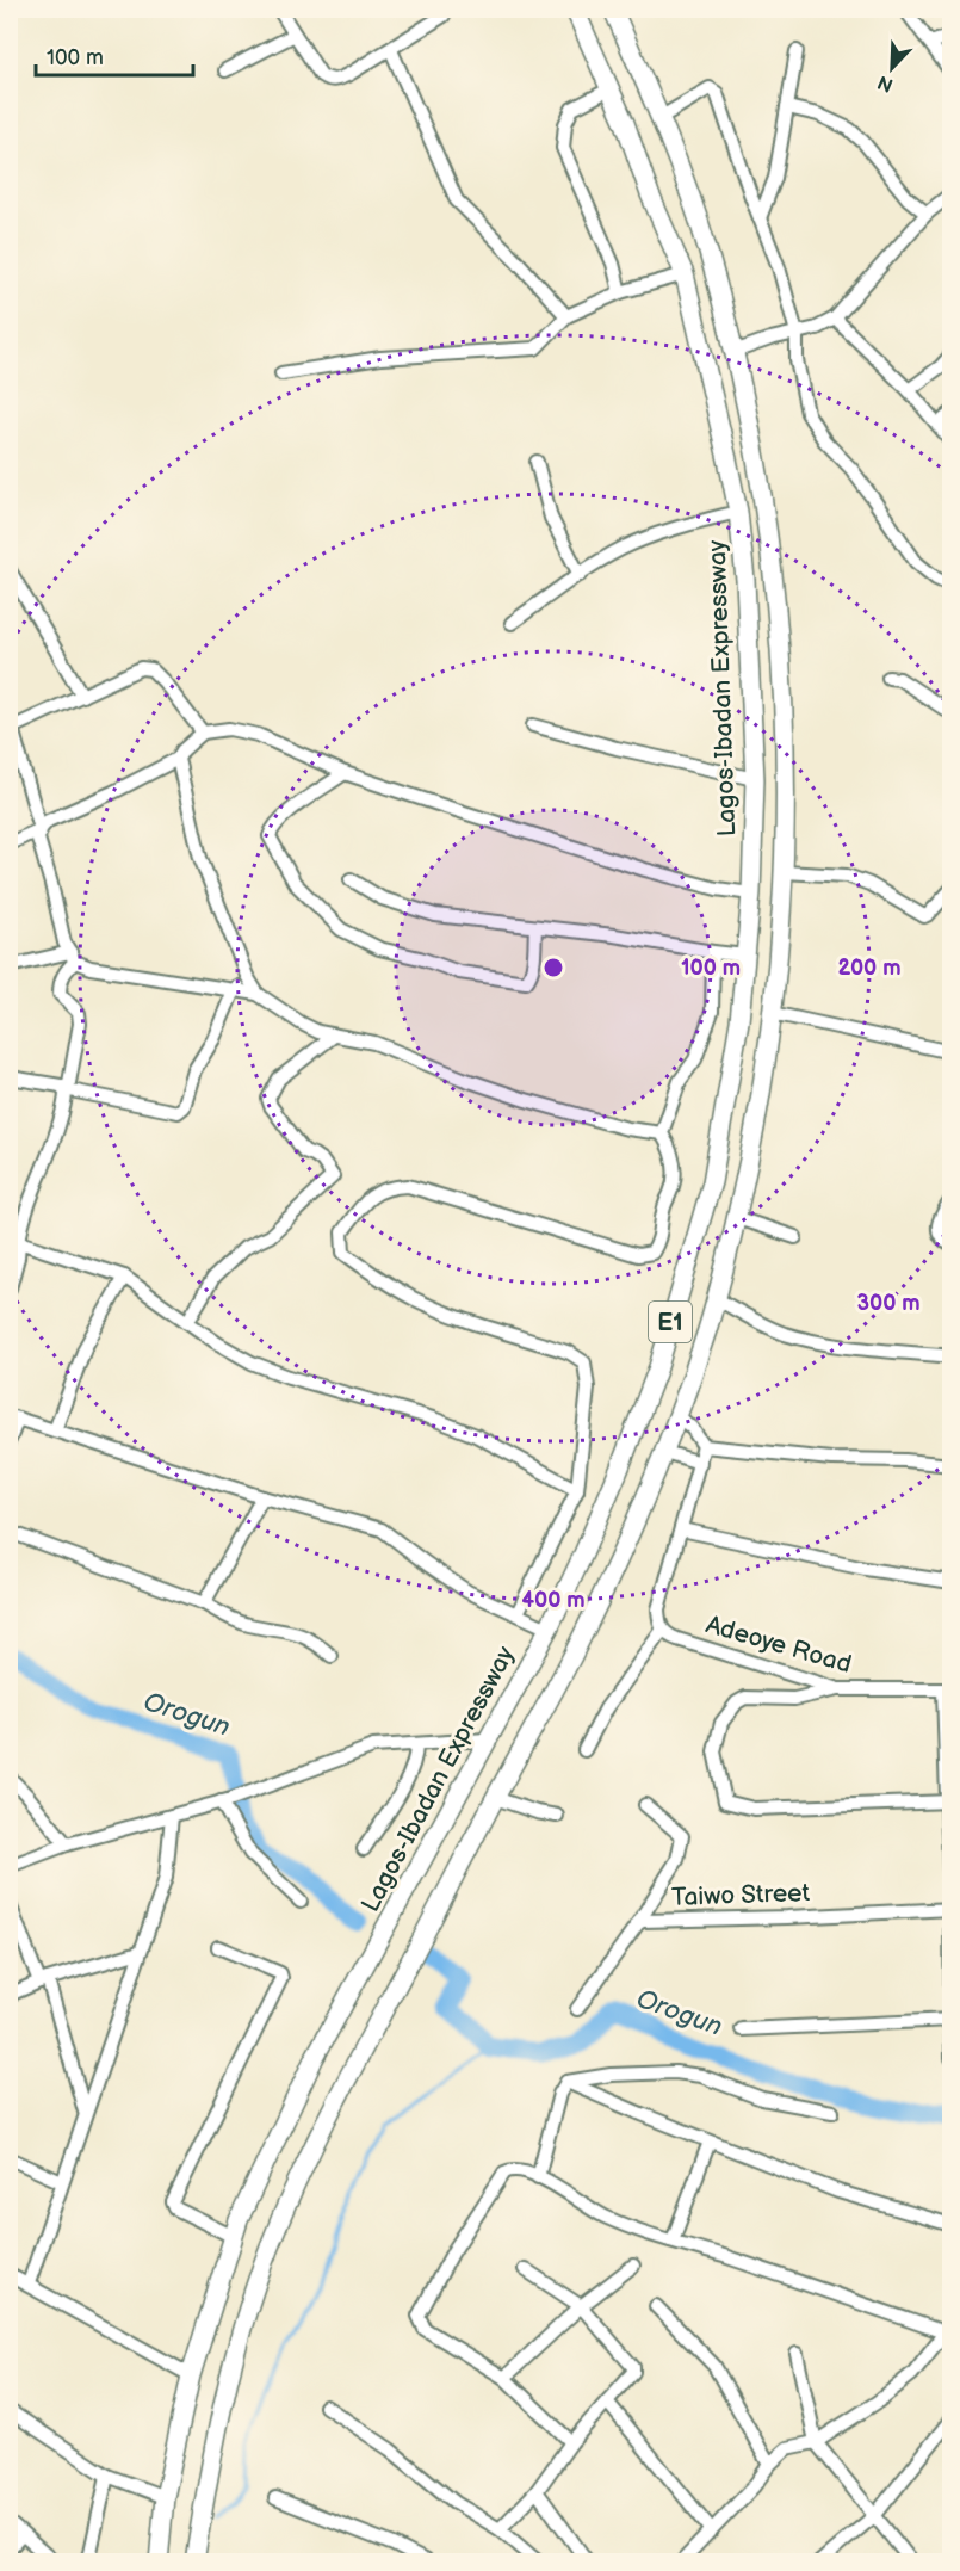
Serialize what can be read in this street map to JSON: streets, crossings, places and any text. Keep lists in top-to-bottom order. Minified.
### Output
{"streets":{"highway":["Lagos-Ibadan Expressway","E1"],"street":["Adeoye Road","Taiwo Street"]},"water":["Orogun"],"scale_bar":"100 m","north":"bottom left","rings":["100 m","200 m","300 m","400 m"]}
